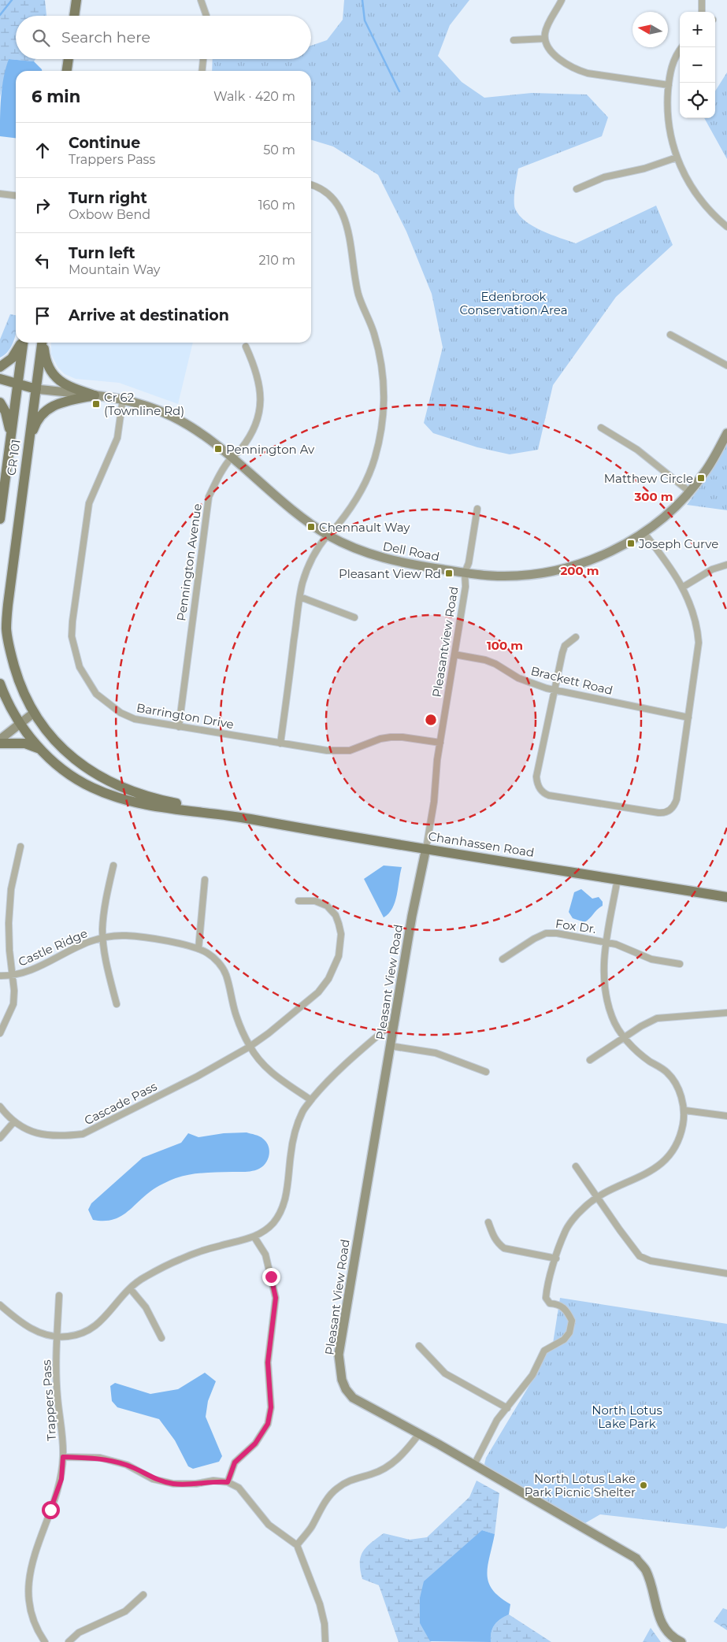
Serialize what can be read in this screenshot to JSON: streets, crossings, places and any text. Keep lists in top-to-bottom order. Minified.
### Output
{"streets":{"main road":["CR 101","Chanhassen Road"],"street":["Dell Road","Pennington Avenue","Pleasantview Road","Brackett Road","Barrington Drive","Fox Dr.","Castle Ridge","Pleasant View Road","Cascade Pass","Trappers Pass"]},"crossings":[["CR 101","Dell Road"],["CR 101","Chanhassen Road"],["Dell Road","Pennington Avenue"],["Dell Road","Pleasantview Road"],["Dell Road","Barrington Drive"],["Pennington Avenue","Barrington Drive"],["Pleasantview Road","Brackett Road"],["Pleasantview Road","Barrington Drive"],["Pleasantview Road","Chanhassen Road"],["Pleasantview Road","Pleasant View Road"],["Chanhassen Road","Pleasant View Road"],["Castle Ridge","Cascade Pass"]],"parks":["Edenbrook Conservation Area","North Lotus Lake Park"],"places":{"transit":["Cr 62 (Townline Rd)","Pennington Av","Matthew Circle","Chennault Way","Joseph Curve","Pleasant View Rd"],"other":["North Lotus Lake Park Picnic Shelter"]},"north":"left","page":{"map_buttons":["+","−"],"search":"Search here","heading":["6 min","Walk · 420 m"],"list":[["Continue","Trappers Pass","50 m"],["Turn right","Oxbow Bend","160 m"],["Turn left","Mountain Way","210 m"],"Arrive at destination"]},"rings":["300 m","200 m","100 m"]}
